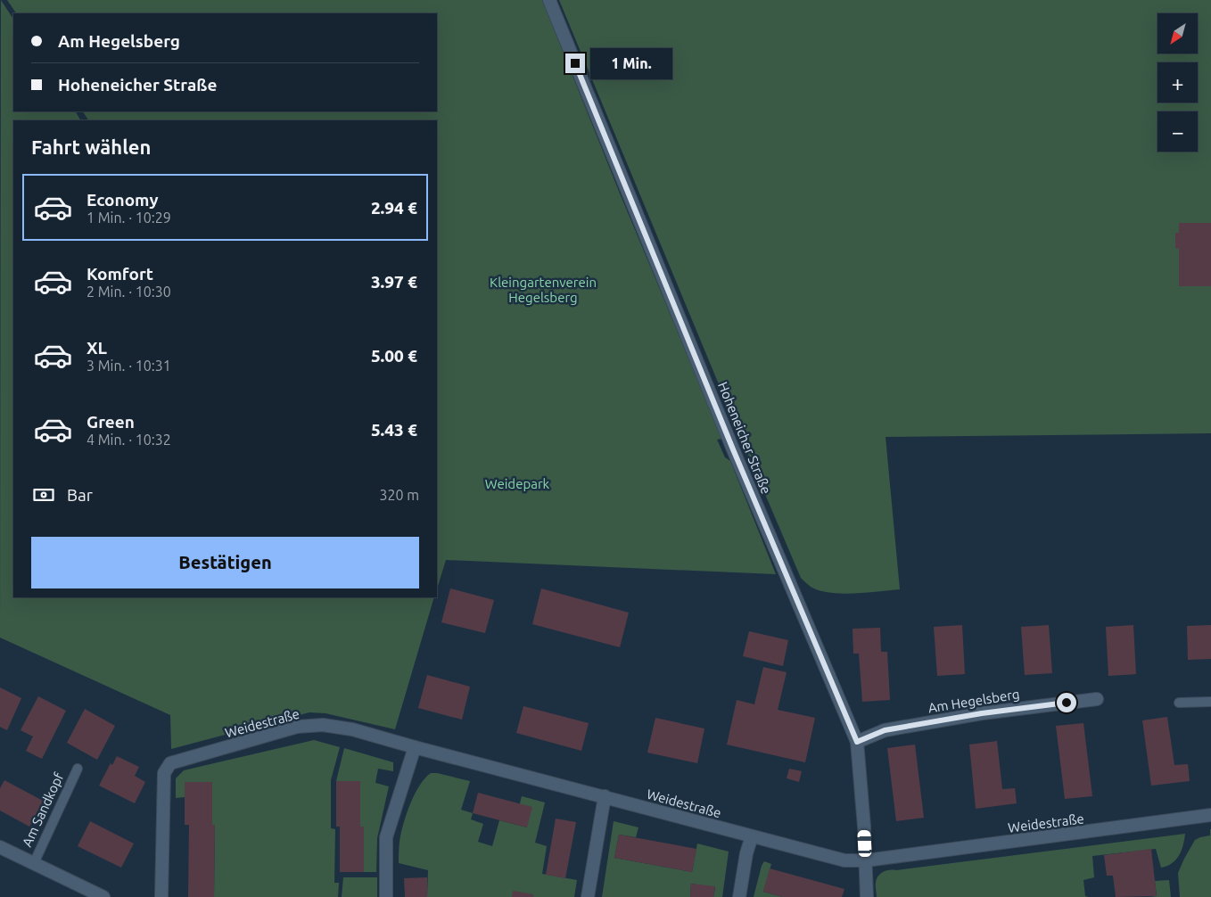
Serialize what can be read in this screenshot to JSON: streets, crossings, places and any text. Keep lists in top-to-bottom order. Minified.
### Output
{"streets":{"street":["Hoheneicher Straße","Am Hegelsberg","Weidestraße","Am Sandkopf"]},"crossings":[["Hoheneicher Straße","Am Hegelsberg"],["Hoheneicher Straße","Weidestraße"]],"parks":["Kleingartenverein Hegelsberg","Weidepark"],"north":"bottom left","page":{"map_buttons":["+","−"],"banner":["Am Hegelsberg","Hoheneicher Straße"],"bubble":"1 Min.","heading":"Fahrt wählen","list":[{"name":"Economy","note":"1 Min. · 10:29","value":"2.94 €"},{"name":"Komfort","note":"2 Min. · 10:30","value":"3.97 €"},{"name":"XL","note":"3 Min. · 10:31","value":"5.00 €"},{"name":"Green","note":"4 Min. · 10:32","value":"5.43 €"}],"pay":["Bar","320 m"],"buttons":"Bestätigen"}}
